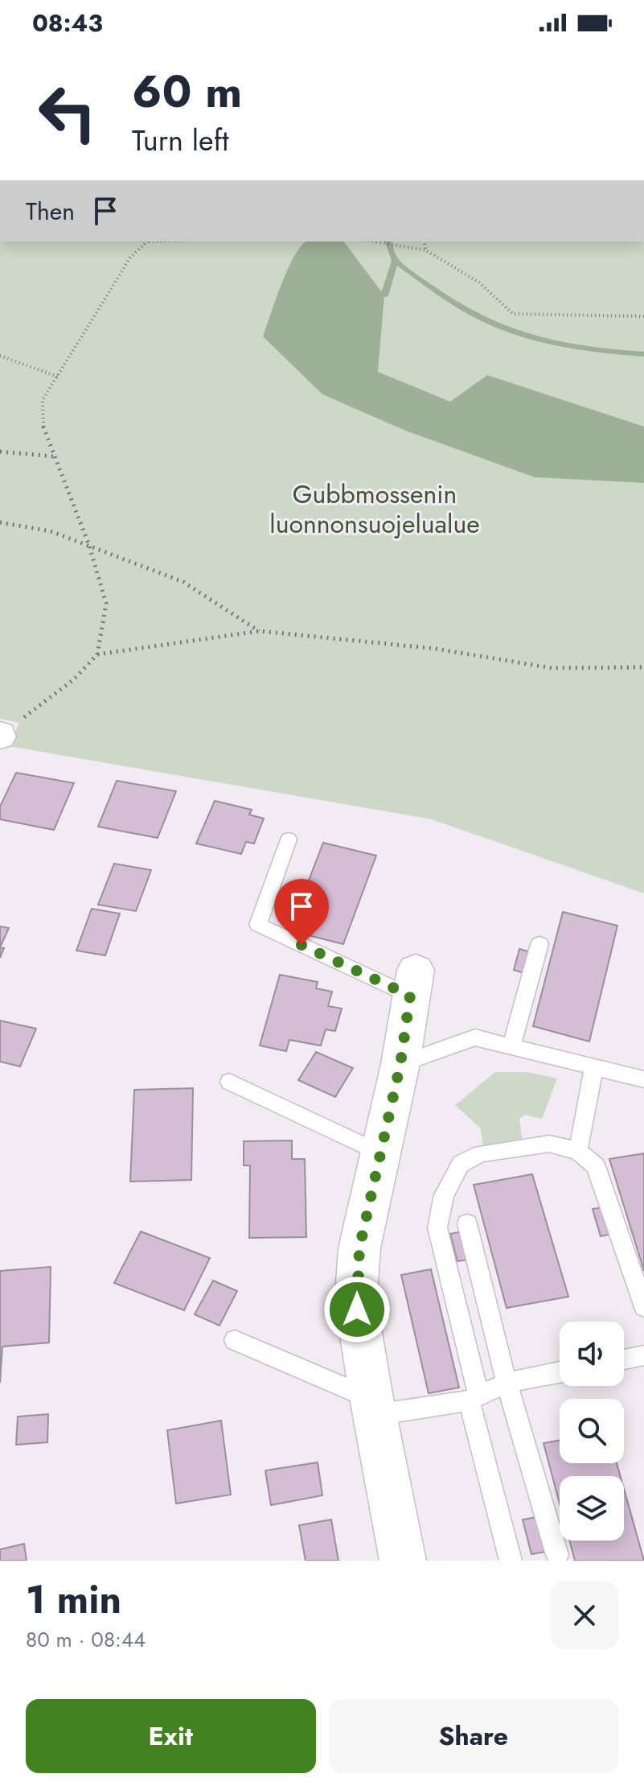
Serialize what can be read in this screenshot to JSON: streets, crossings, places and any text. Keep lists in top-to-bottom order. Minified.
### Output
{"parks":["Gubbmossenin luonnonsuojelualue"],"page":{"status":"08:43","turn":["60 m","Turn left"],"then":"Then","heading":["1 min","80 m · 08:44"],"buttons":["Exit","Share"]}}
